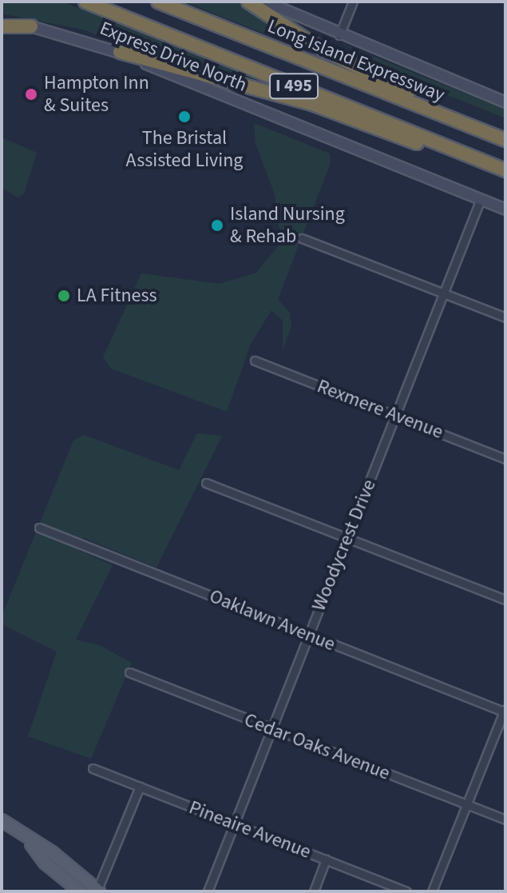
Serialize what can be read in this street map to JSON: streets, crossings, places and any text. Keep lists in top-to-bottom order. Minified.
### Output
{"streets":{"highway":["Long Island Expressway","I 495"],"main road":["Express Drive North"],"street":["Rexmere Avenue","Woodycrest Drive","Oaklawn Avenue","Cedar Oaks Avenue","Pineaire Avenue"]},"crossings":[["Express Drive North","Woodycrest Drive"],["Rexmere Avenue","Woodycrest Drive"],["Woodycrest Drive","Oaklawn Avenue"],["Woodycrest Drive","Cedar Oaks Avenue"],["Woodycrest Drive","Pineaire Avenue"]],"places":["Hampton Inn & Suites","The Bristal Assisted Living","Island Nursing & Rehab","LA Fitness"]}
